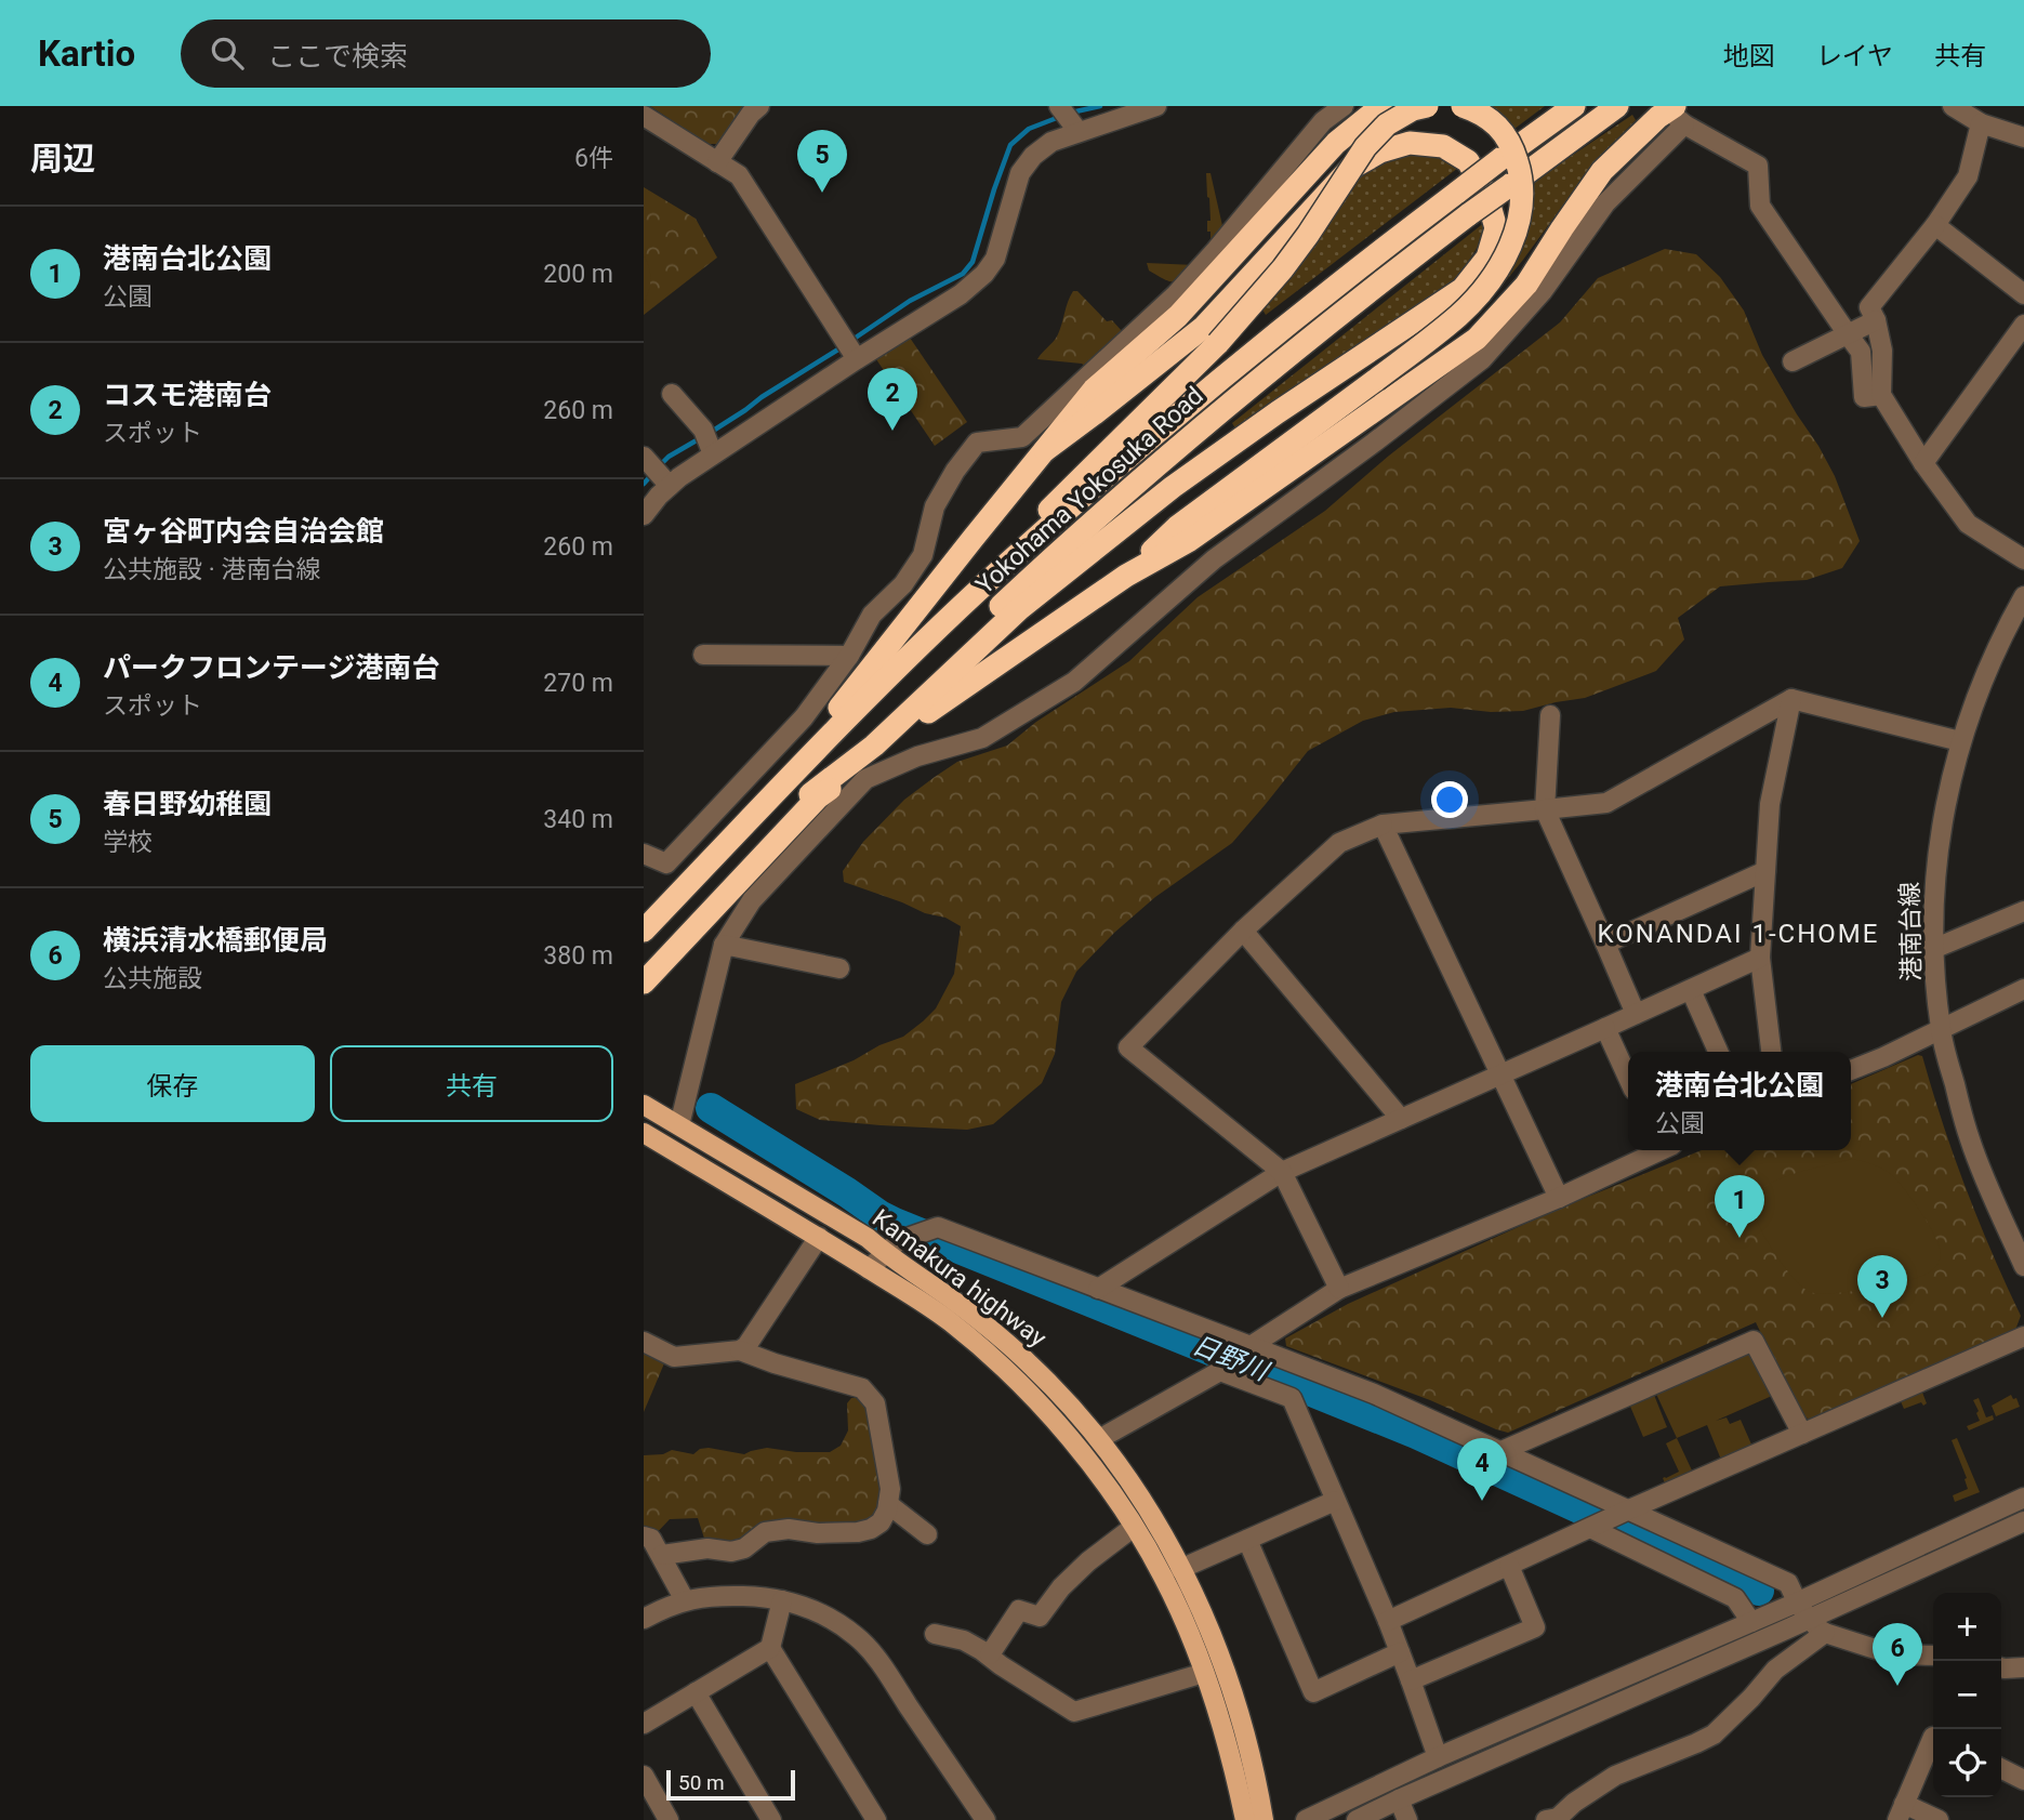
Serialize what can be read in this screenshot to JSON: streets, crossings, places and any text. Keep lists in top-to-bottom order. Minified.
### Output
{"streets":{"highway":["Yokohama Yokosuka Road"],"main road":["Kamakura highway"],"street":["港南台線"]},"districts":["KONANDAI 1-CHOME"],"water":["日野川"],"scale_bar":"50 m","page":{"header":"Kartio","search":"ここで検索","nav":["地図","レイヤ","共有"],"heading":["周辺","6件"],"pins":["5","2","1","3","4","6"],"list":[{"mark":"1","name":"港南台北公園","note":"公園","value":"200 m"},{"mark":"2","name":"コスモ港南台","note":"スポット","value":"260 m"},{"mark":"3","name":"宮ヶ谷町内会自治会館","note":"公共施設 · 港南台線","value":"260 m"},{"mark":"4","name":"パークフロンテージ港南台","note":"スポット","value":"270 m"},{"mark":"5","name":"春日野幼稚園","note":"学校","value":"340 m"},{"mark":"6","name":"横浜清水橋郵便局","note":"公共施設","value":"380 m"}],"buttons":["保存","共有"],"popup":["港南台北公園","公園"],"map_buttons":["+","−"],"scale":"50 m"}}
